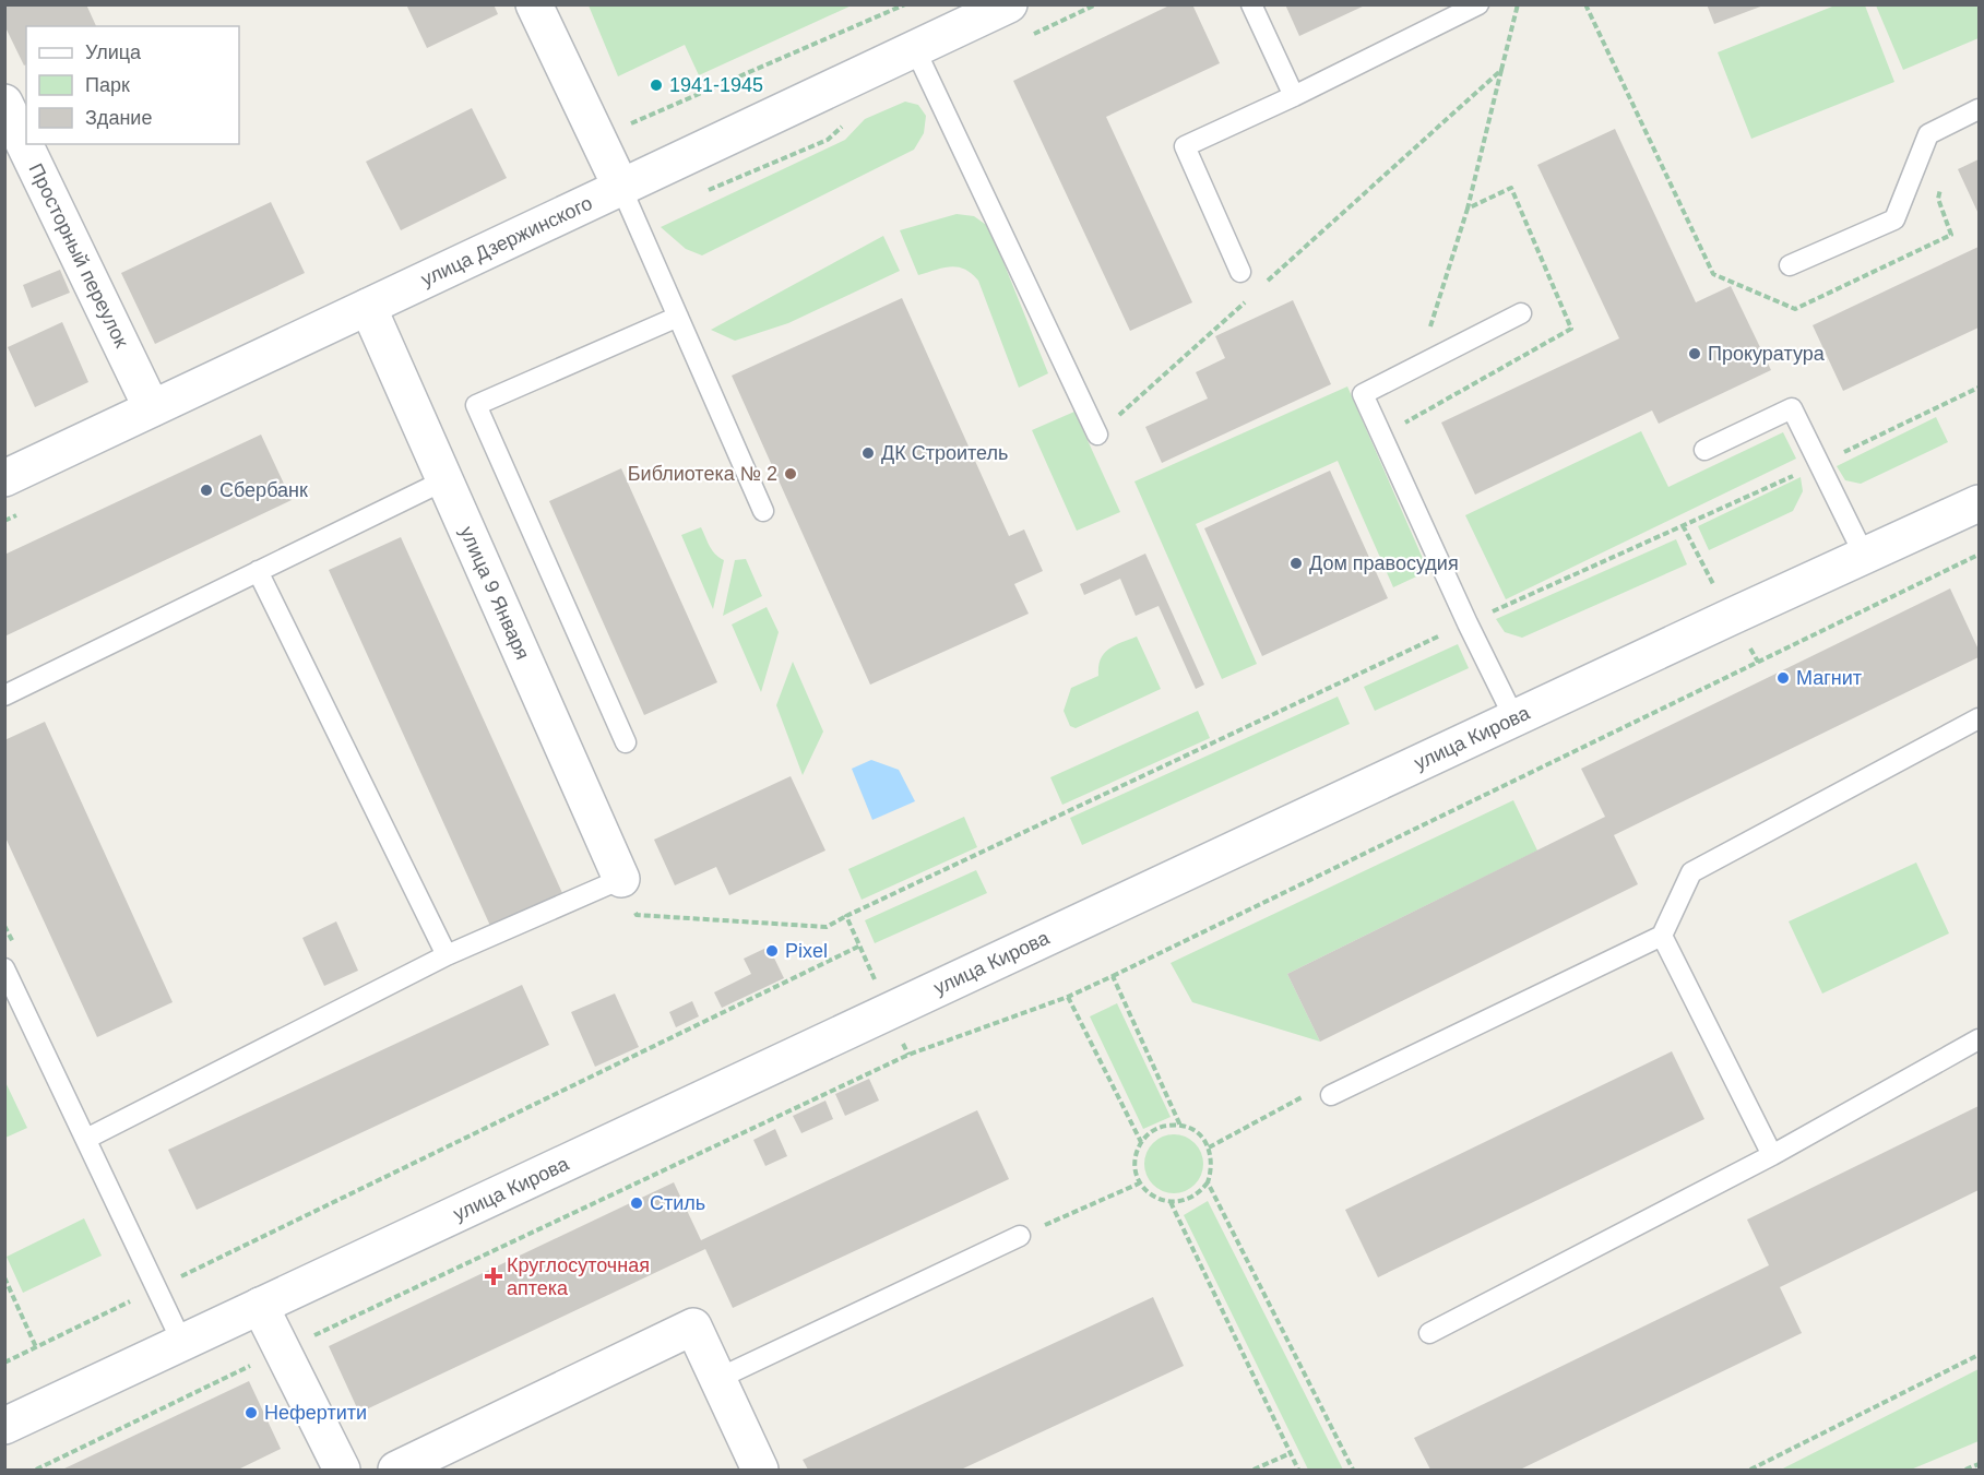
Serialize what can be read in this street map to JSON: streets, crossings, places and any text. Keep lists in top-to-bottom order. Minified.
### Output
{"streets":{"main road":["улица Дзержинского","Просторный переулок","улица 9 Января","улица Кирова"]},"crossings":[["улица Дзержинского","Просторный переулок"],["улица Дзержинского","улица 9 Января"]],"places":{"other":["1941-1945","Прокуратура","ДК Строитель","Библиотека № 2","Сбербанк","Дом правосудия","Магнит","Pixel","Стиль","Нефертити"],"health":["Круглосуточная аптека"]},"legend":["Улица","Парк","Здание"]}
